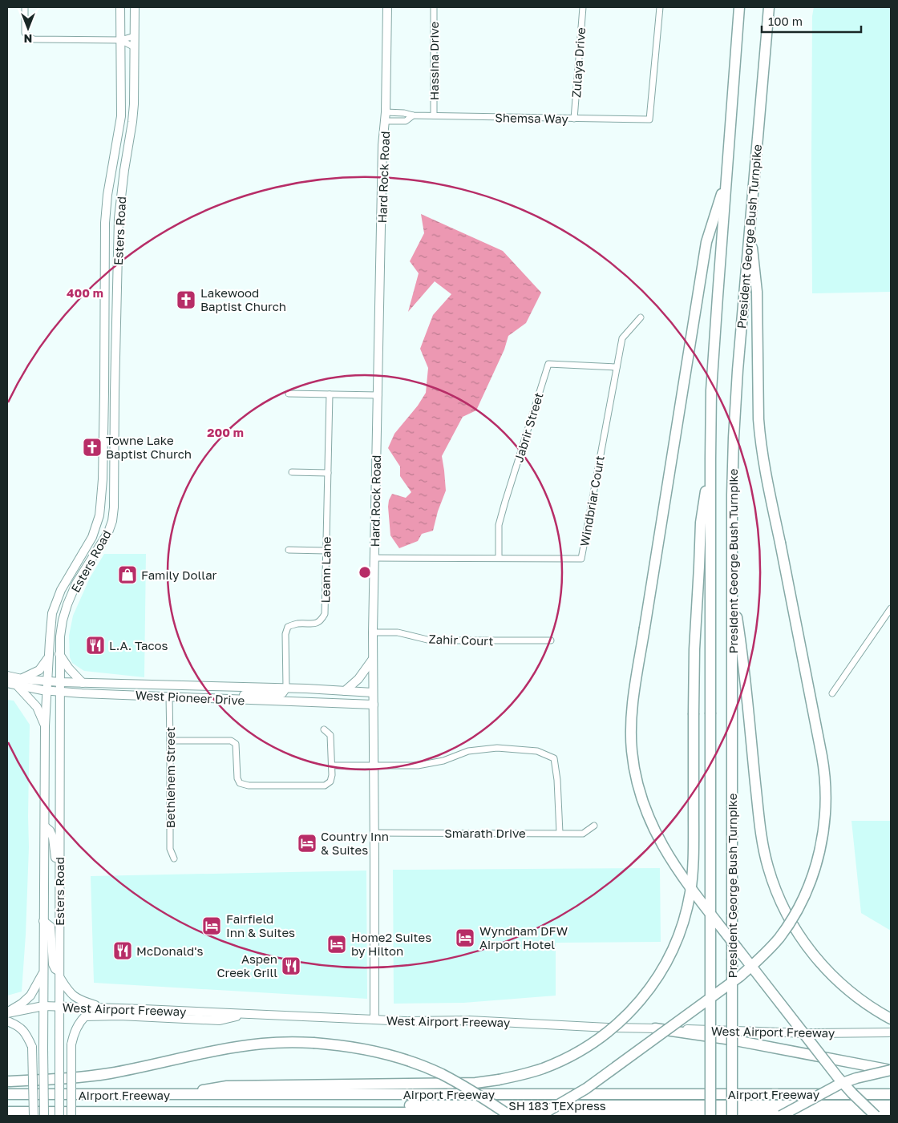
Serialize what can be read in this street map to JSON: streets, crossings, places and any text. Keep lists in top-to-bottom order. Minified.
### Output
{"streets":{"highway":["President George Bush Turnpike","Airport Freeway","SH 183 TEXpress"],"main road":["Hard Rock Road","Esters Road","West Pioneer Drive","West Airport Freeway"],"street":["Hassina Drive","Zulaya Drive","Shemsa Way","Jabrir Street","Windbriar Court","Leann Lane","Zahir Court","Bethlehem Street","Smarath Drive"]},"crossings":[["Hassina Drive","Shemsa Way"],["Zulaya Drive","Shemsa Way"],["Shemsa Way","Hard Rock Road"],["Hard Rock Road","Windbriar Court"],["Hard Rock Road","Zahir Court"],["Hard Rock Road","West Pioneer Drive"],["Hard Rock Road","Smarath Drive"],["Hard Rock Road","West Airport Freeway"],["Esters Road","West Pioneer Drive"],["Esters Road","West Airport Freeway"],["Jabrir Street","Windbriar Court"],["Leann Lane","West Pioneer Drive"],["West Pioneer Drive","Bethlehem Street"]],"places":{"church":["Lakewood Baptist Church","Towne Lake Baptist Church"],"shop":["Family Dollar"],"restaurant":["L.A. Tacos","McDonald's","Aspen Creek Grill"],"hotel":["Country Inn & Suites","Fairfield Inn & Suites","Wyndham DFW Airport Hotel","Home2 Suites by Hilton"]},"scale_bar":"100 m","north":"bottom","rings":["400 m","200 m"]}
